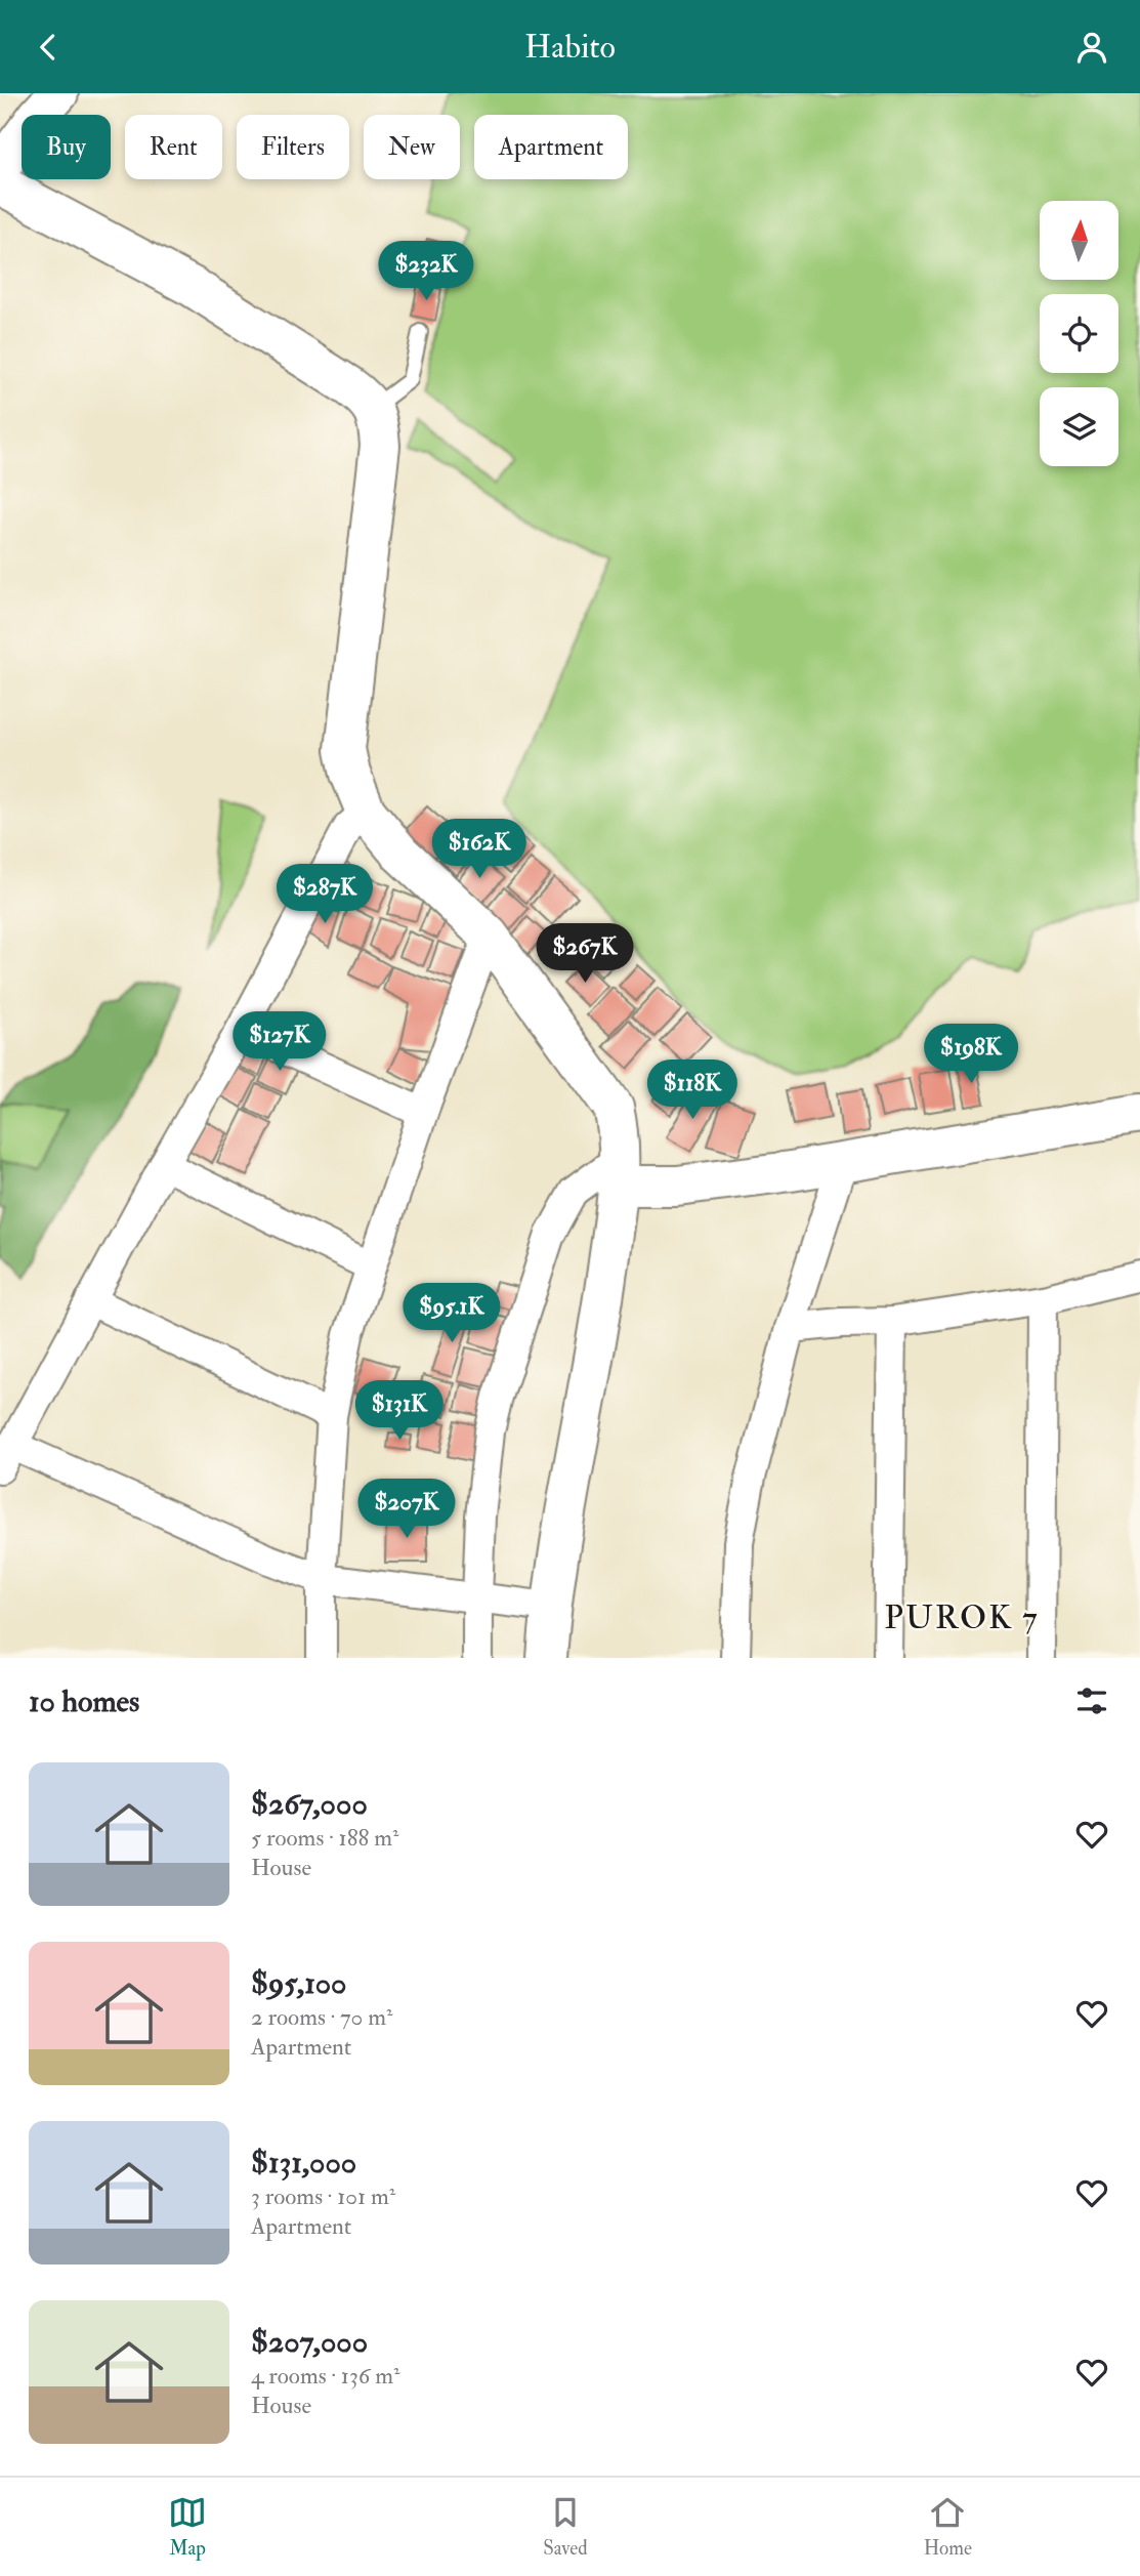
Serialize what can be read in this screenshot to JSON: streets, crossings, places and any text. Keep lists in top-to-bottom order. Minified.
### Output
{"districts":["PUROK 7"],"north":"top","page":{"header":"Habito","chip":["Buy","Rent","Filters","New","Apartment"],"price":["$232K","$162K","$287K","$267K","$127K","$198K","$118K","$95.1K","$131K","$207K"],"heading":"10 homes","list":[{"name":"$267,000","note":"5 rooms · 188 m² · House"},{"name":"$95,100","note":"2 rooms · 70 m² · Apartment"},{"name":"$131,000","note":"3 rooms · 101 m² · Apartment"},{"name":"$207,000","note":"4 rooms · 136 m² · House"}],"tabs":["Map","Saved","Home"]}}
